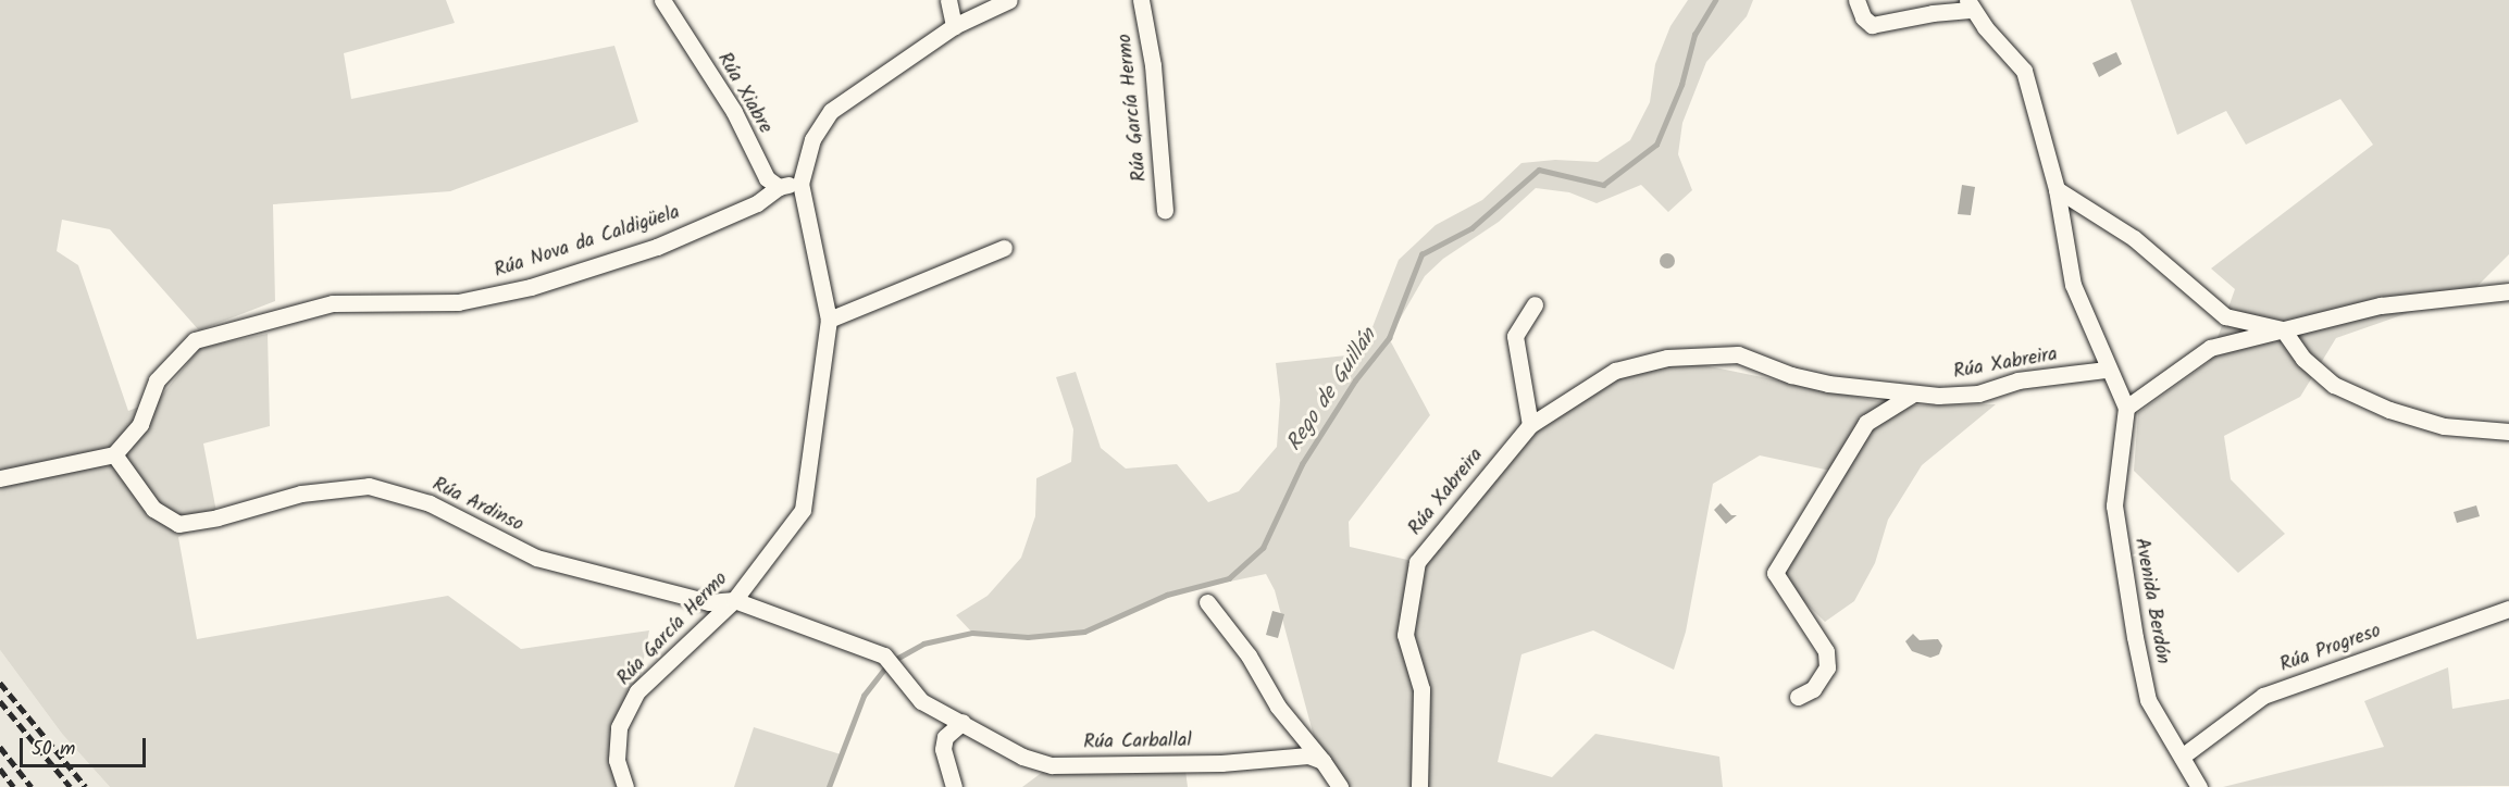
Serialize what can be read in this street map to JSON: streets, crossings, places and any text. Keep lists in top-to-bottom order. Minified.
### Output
{"streets":{"street":["Rúa Xiabre","Rúa García Hermo","Rúa Nova da Caldigüela","Rúa Xabreira","Rúa Ardinso","Avenida Berdón","Rúa Progreso","Rúa Carballal"]},"crossings":[["Rúa Xiabre","Rúa Nova da Caldigüela"],["Rúa García Hermo","Rúa Ardinso"],["Rúa García Hermo","Rúa Carballal"],["Rúa Nova da Caldigüela","Rúa Ardinso"],["Rúa Ardinso","Rúa Carballal"],["Avenida Berdón","Rúa Progreso"]],"water":["Rego de Guillán"],"scale_bar":"50 m"}
